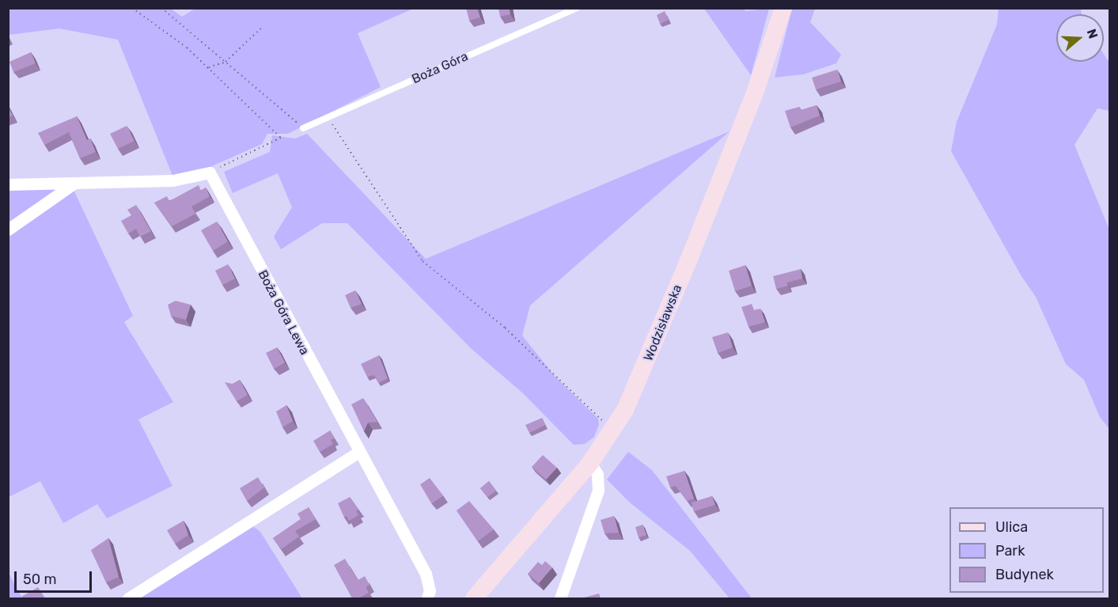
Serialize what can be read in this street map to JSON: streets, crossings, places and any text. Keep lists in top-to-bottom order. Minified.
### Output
{"streets":{"main road":["Wodzisławska"],"street":["Boża Góra Lewa"],"lane":["Boża Góra"]},"legend":["Ulica","Park","Budynek"],"scale_bar":"50 m","north":"right"}
